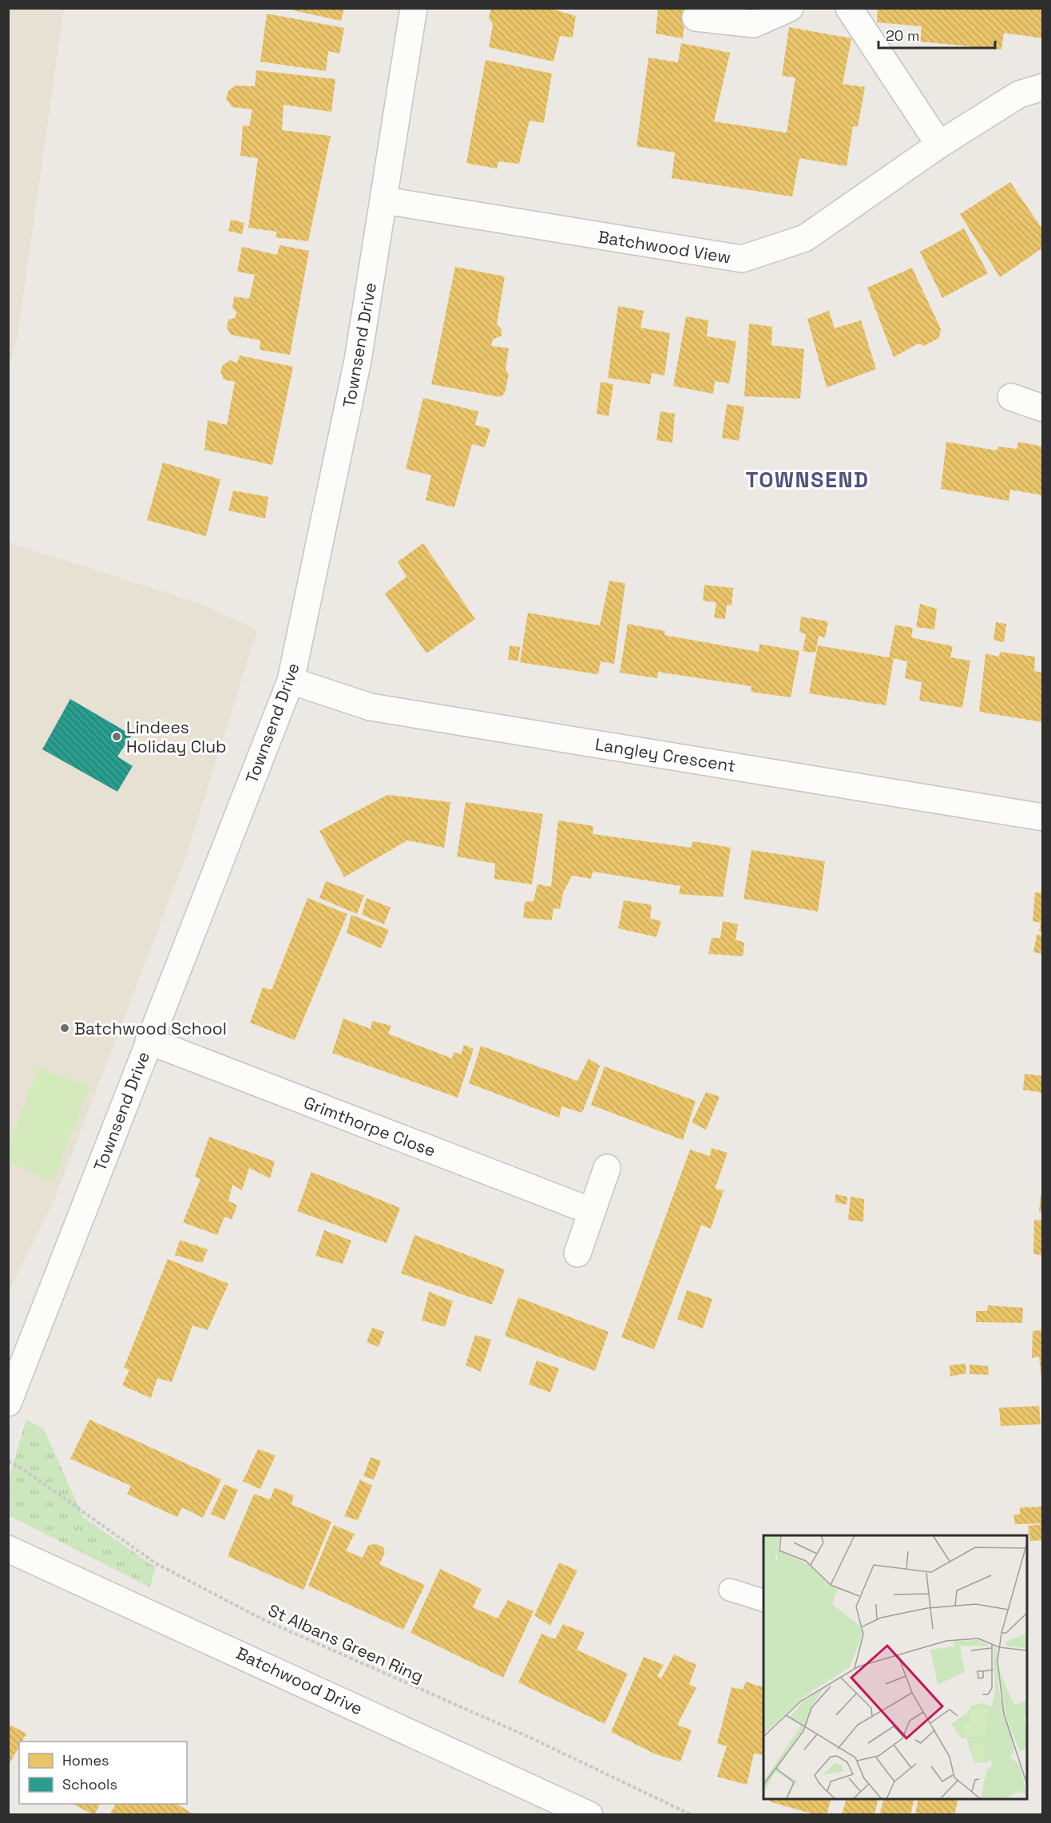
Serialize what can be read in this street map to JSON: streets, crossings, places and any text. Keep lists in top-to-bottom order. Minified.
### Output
{"streets":{"street":["Batchwood View","Townsend Drive","Langley Crescent","Grimthorpe Close","Batchwood Drive"],"path":["St Albans Green Ring"]},"crossings":[["Batchwood View","Townsend Drive"],["Townsend Drive","Langley Crescent"],["Townsend Drive","Grimthorpe Close"]],"districts":["TOWNSEND"],"places":["Lindees Holiday Club","Batchwood School"],"legend":["Homes","Schools"],"scale_bar":"20 m"}
